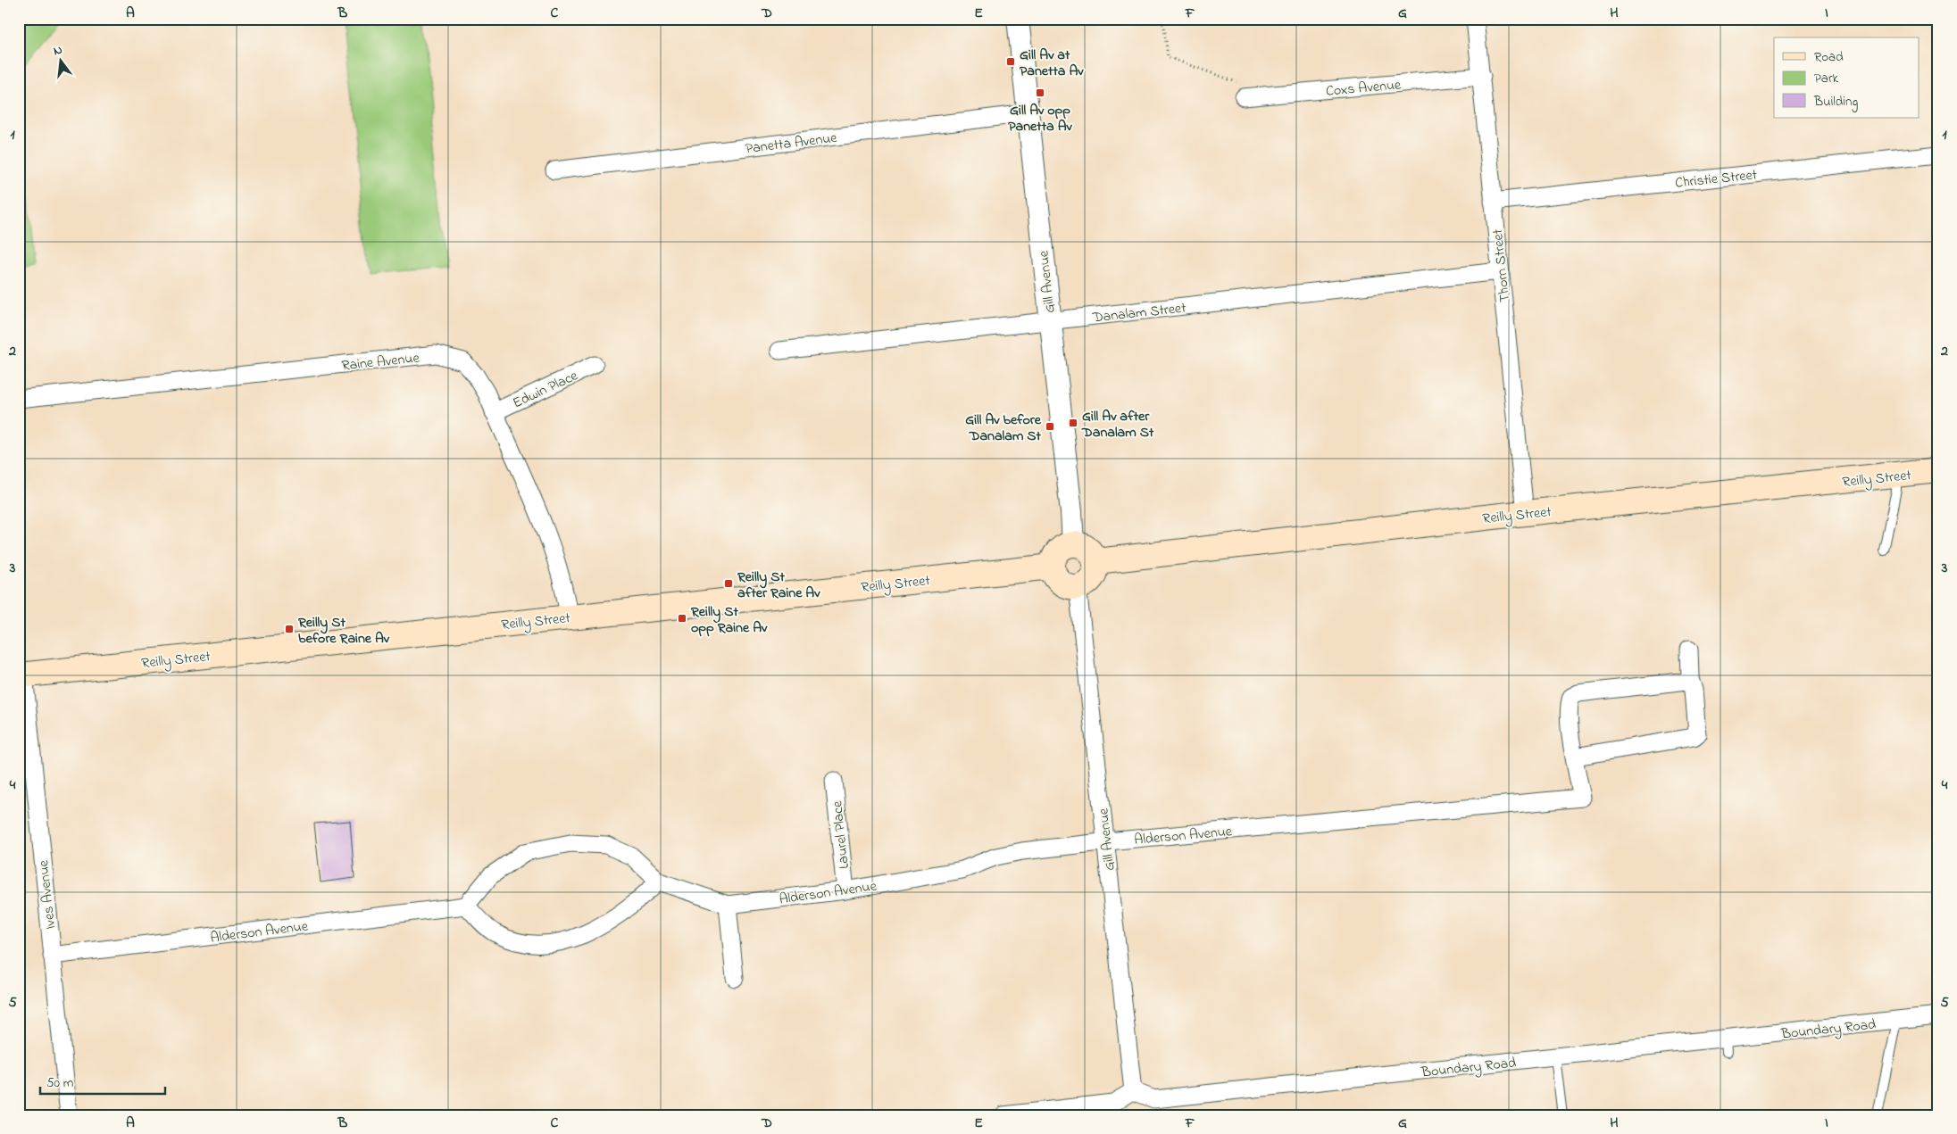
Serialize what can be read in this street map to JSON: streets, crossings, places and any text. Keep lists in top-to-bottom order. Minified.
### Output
{"streets":{"main road":["Reilly Street"],"street":["Coxs Avenue","Panetta Avenue","Christie Street","Thorn Street","Gill Avenue","Danalam Street","Raine Avenue","Edwin Place","Alderson Avenue","Laurel Place","Ives Avenue","Boundary Road"]},"crossings":[["Coxs Avenue","Thorn Street"],["Panetta Avenue","Gill Avenue"],["Christie Street","Thorn Street"],["Thorn Street","Danalam Street"],["Thorn Street","Reilly Street"],["Gill Avenue","Danalam Street"],["Gill Avenue","Reilly Street"],["Gill Avenue","Alderson Avenue"],["Gill Avenue","Boundary Road"],["Raine Avenue","Edwin Place"],["Raine Avenue","Reilly Street"],["Reilly Street","Ives Avenue"],["Alderson Avenue","Laurel Place"],["Alderson Avenue","Ives Avenue"]],"places":{"transit":["Gill Av at Panetta Av","Gill Av opp Panetta Av","Gill Av after Danalam St","Gill Av before Danalam St","Reilly St after Raine Av","Reilly St opp Raine Av","Reilly St before Raine Av"]},"legend":["Road","Park","Building"],"scale_bar":"50 m","north":"top","grid":{"columns":["A","B","C","D","E","F","G","H","I"],"rows":["1","2","3","4","5"]}}
